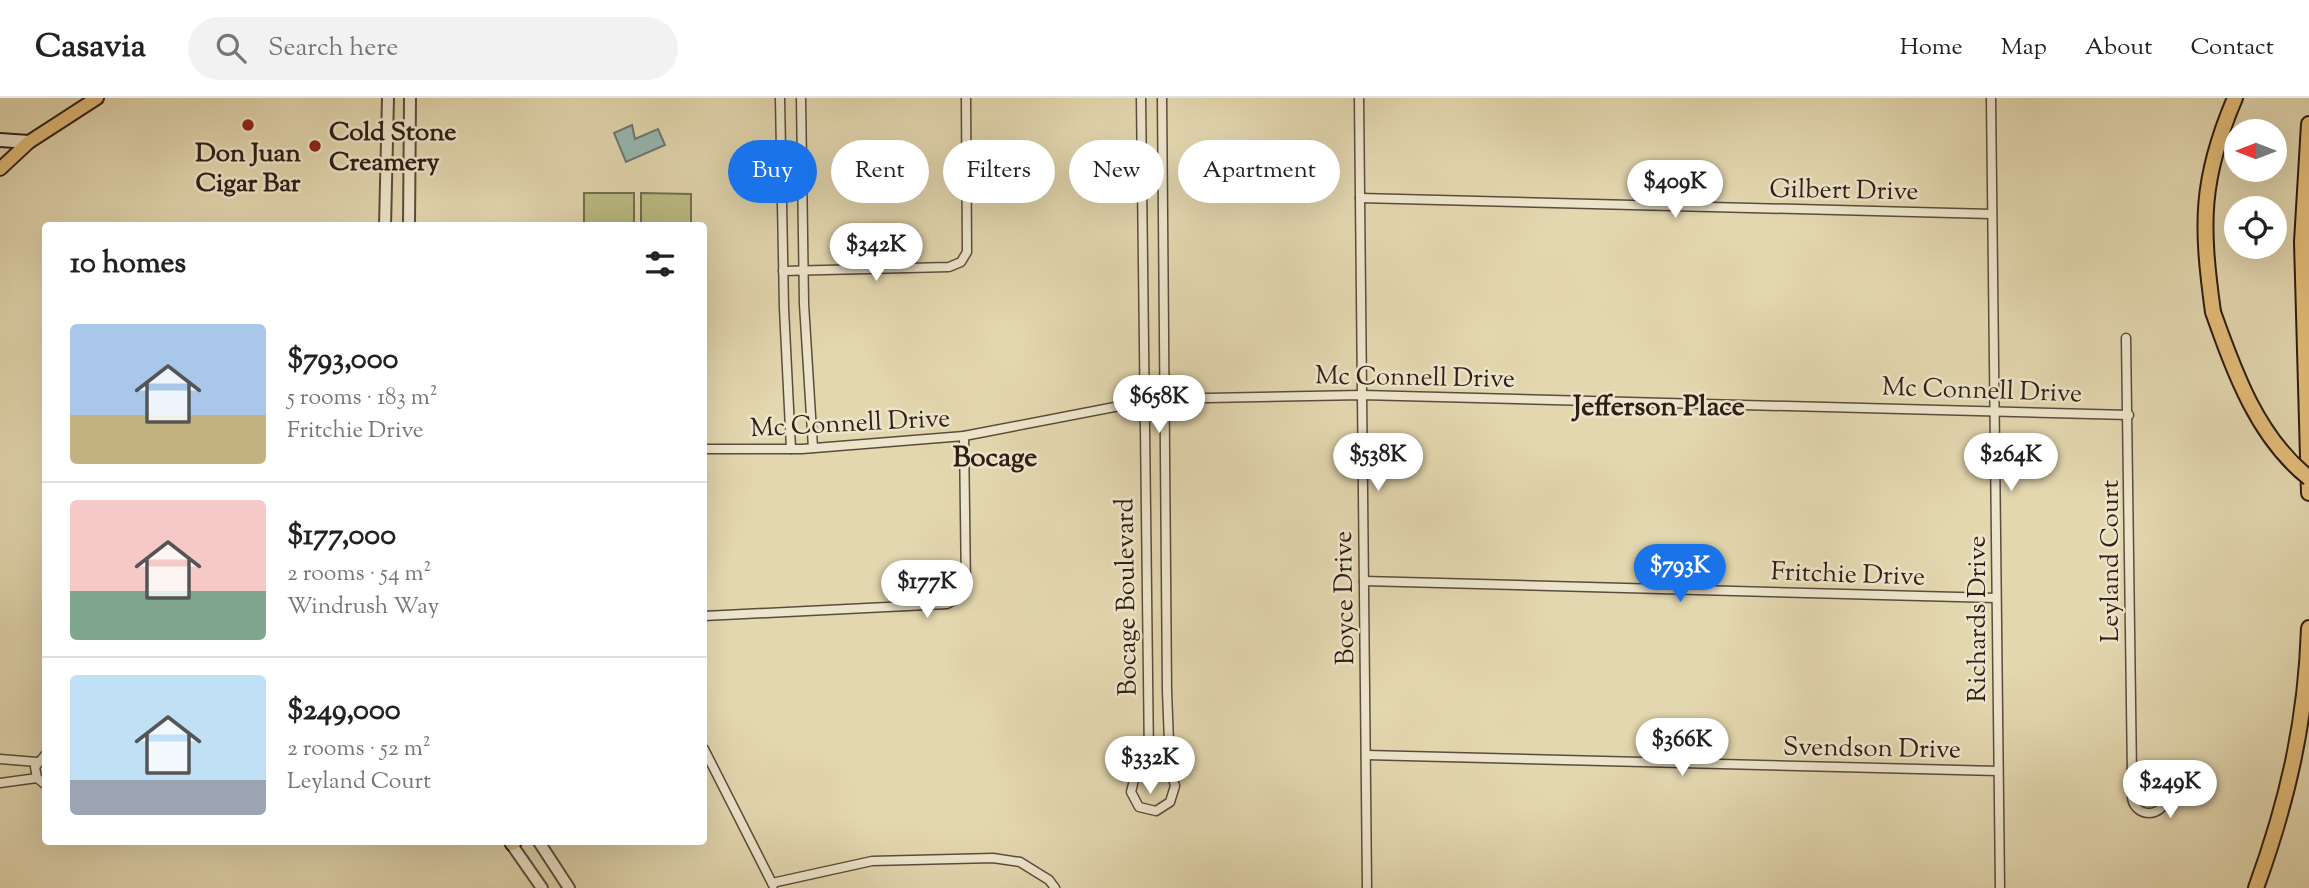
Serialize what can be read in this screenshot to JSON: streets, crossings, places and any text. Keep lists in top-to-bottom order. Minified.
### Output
{"streets":{"street":["Gilbert Drive","Mc Connell Drive","Leyland Court","Fritchie Drive","Bocage Boulevard","Boyce Drive","Richards Drive","Svendson Drive"]},"crossings":[["Gilbert Drive","Boyce Drive"],["Gilbert Drive","Richards Drive"],["Mc Connell Drive","Leyland Court"],["Mc Connell Drive","Bocage Boulevard"],["Mc Connell Drive","Boyce Drive"],["Mc Connell Drive","Richards Drive"],["Fritchie Drive","Boyce Drive"],["Fritchie Drive","Richards Drive"],["Boyce Drive","Svendson Drive"],["Richards Drive","Svendson Drive"]],"districts":["Jefferson Place","Bocage"],"places":["Don Juan Cigar Bar","Cold Stone Creamery"],"north":"left","page":{"header":"Casavia","search":"Search here","nav":["Home","Map","About","Contact"],"chip":["Buy","Rent","Filters","New","Apartment"],"price":["$409K","$342K","$658K","$538K","$264K","$793K","$177K","$366K","$332K","$249K"],"heading":"10 homes","list":[{"name":"$793,000","note":"5 rooms · 183 m² · Fritchie Drive"},{"name":"$177,000","note":"2 rooms · 54 m² · Windrush Way"},{"name":"$249,000","note":"2 rooms · 52 m² · Leyland Court"}]}}
